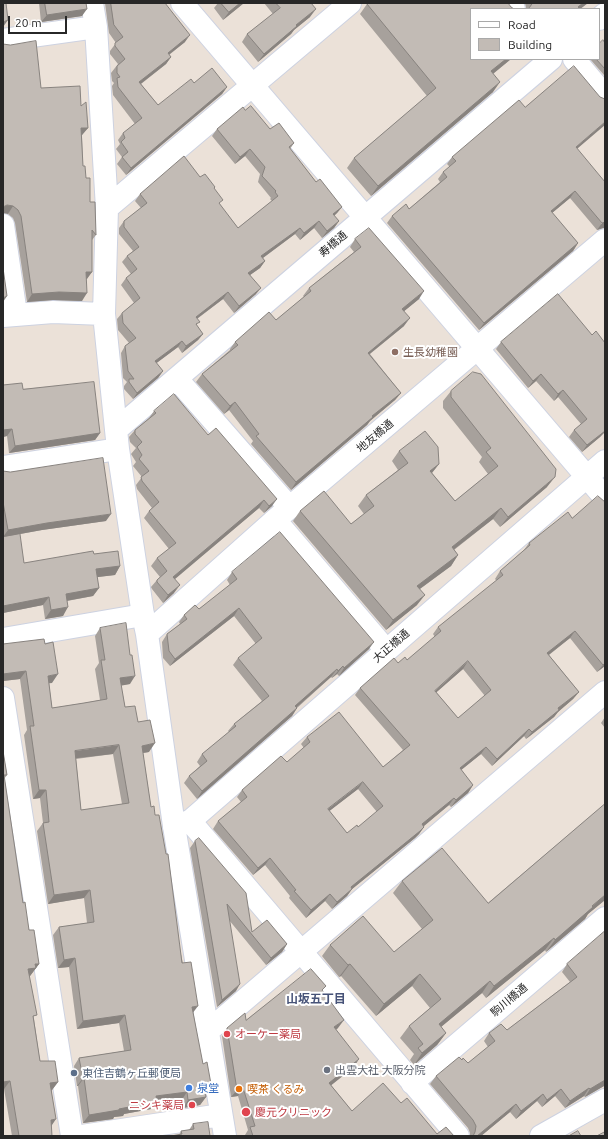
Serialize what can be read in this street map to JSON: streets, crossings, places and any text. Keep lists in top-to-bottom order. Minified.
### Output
{"streets":{"street":["寿橋通","地友橋通","大正橋通","駒川橋通"]},"districts":["山坂五丁目"],"places":["生長幼稚園","オーケー薬局","出雲大社 大阪分院","東住吉鶴ヶ丘郵便局","泉堂","喫茶 くるみ","ニシキ薬局","慶元クリニック"],"legend":["Road","Building"],"scale_bar":"20 m"}
